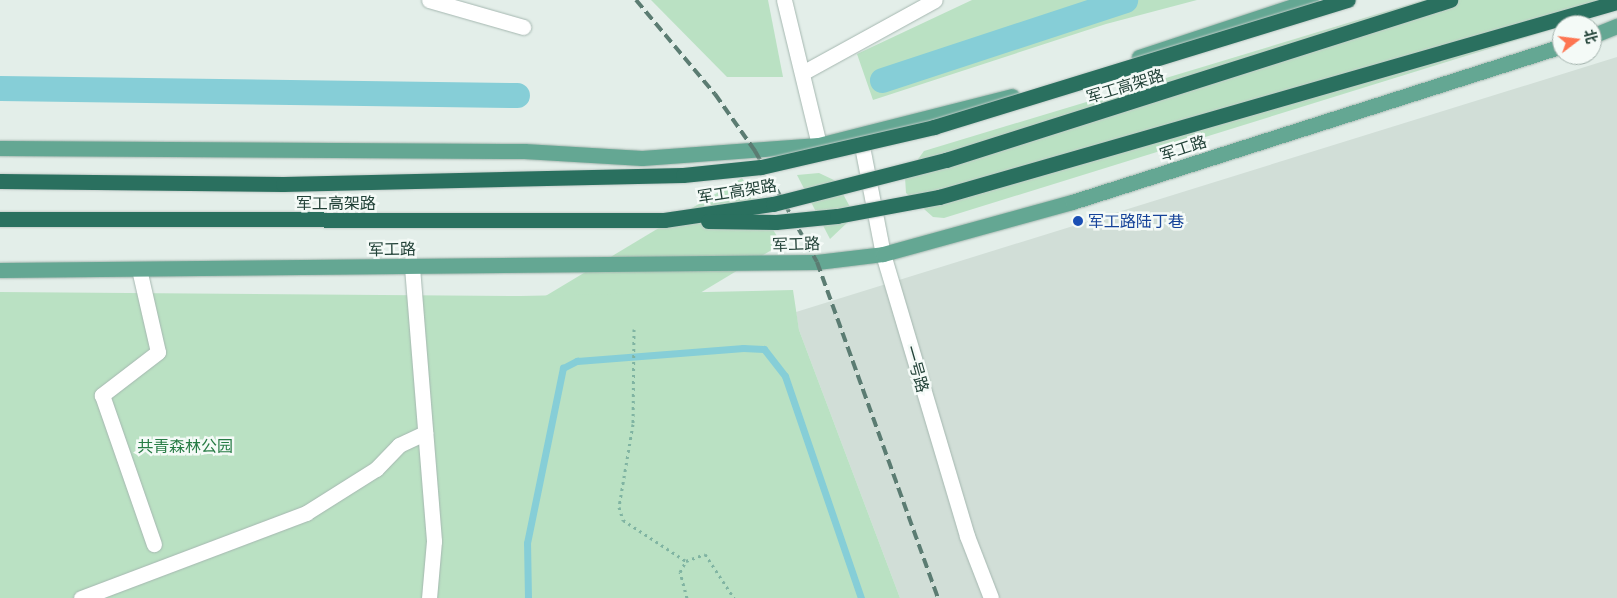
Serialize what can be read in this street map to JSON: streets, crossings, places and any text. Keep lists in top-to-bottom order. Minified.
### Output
{"streets":{"highway":["军工高架路"],"main road":["军工路"],"street":["一号路"]},"crossings":[["军工路","一号路"]],"parks":["共青森林公园"],"places":["军工路陆丁巷"],"north":"right"}
